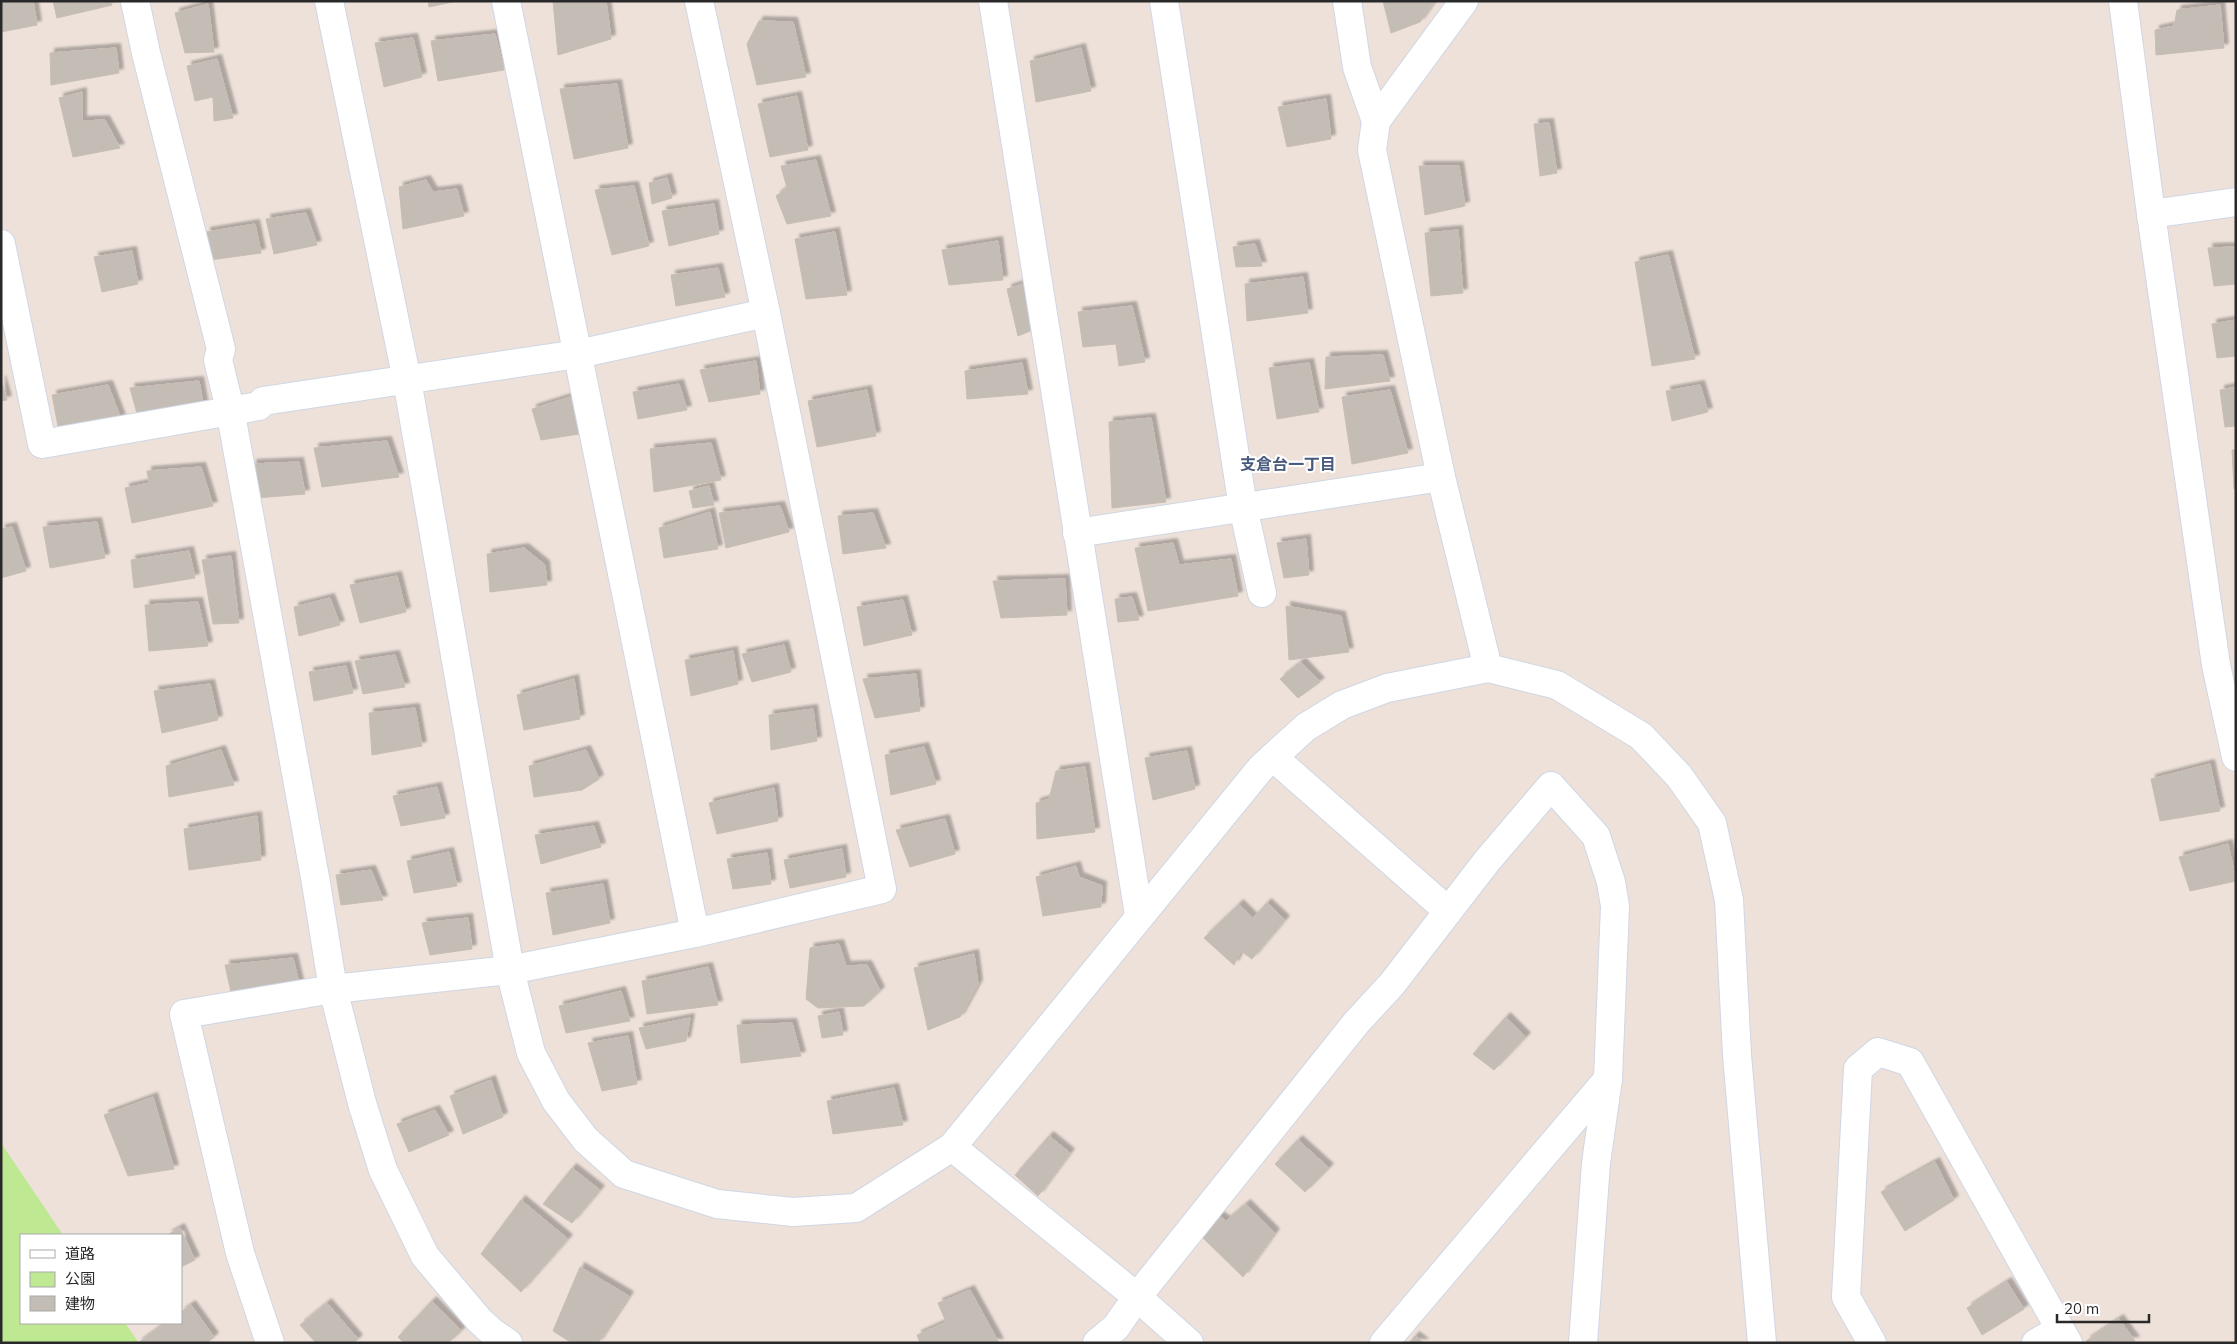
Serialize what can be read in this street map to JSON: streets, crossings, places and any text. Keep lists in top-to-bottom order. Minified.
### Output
{"districts":["支倉台一丁目"],"legend":["道路","公園","建物"],"scale_bar":"20 m"}
